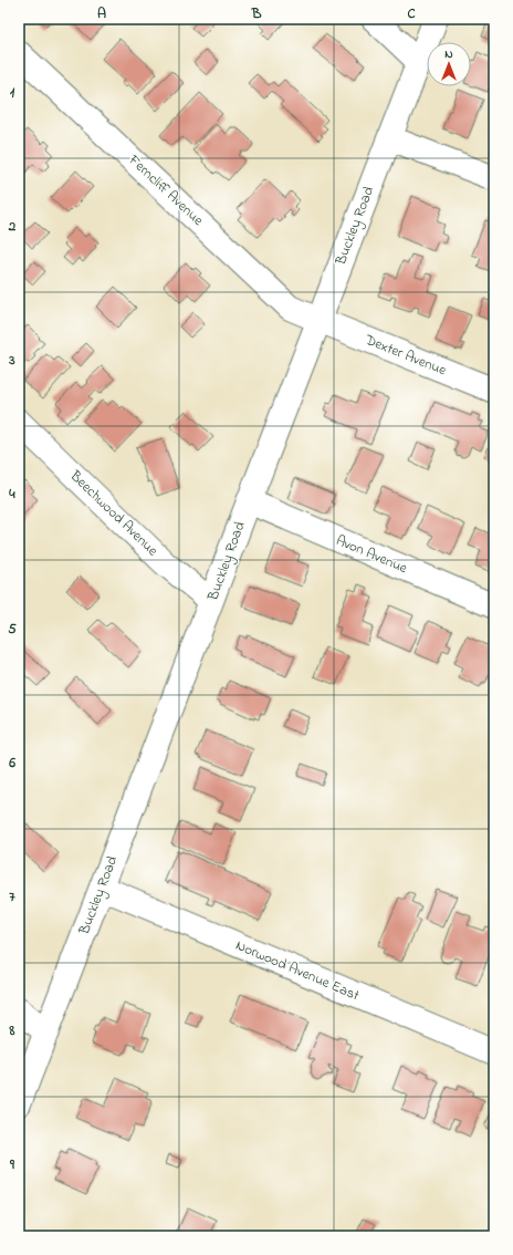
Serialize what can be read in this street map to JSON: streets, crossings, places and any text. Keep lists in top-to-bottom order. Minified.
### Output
{"streets":{"street":["Ferncliff Avenue","Buckley Road","Dexter Avenue","Beechwood Avenue","Avon Avenue","Norwood Avenue East"]},"crossings":[["Ferncliff Avenue","Buckley Road"],["Ferncliff Avenue","Dexter Avenue"],["Buckley Road","Dexter Avenue"],["Buckley Road","Beechwood Avenue"],["Buckley Road","Avon Avenue"],["Buckley Road","Norwood Avenue East"]],"north":"top","grid":{"columns":["A","B","C"],"rows":["1","2","3","4","5","6","7","8","9"]}}
